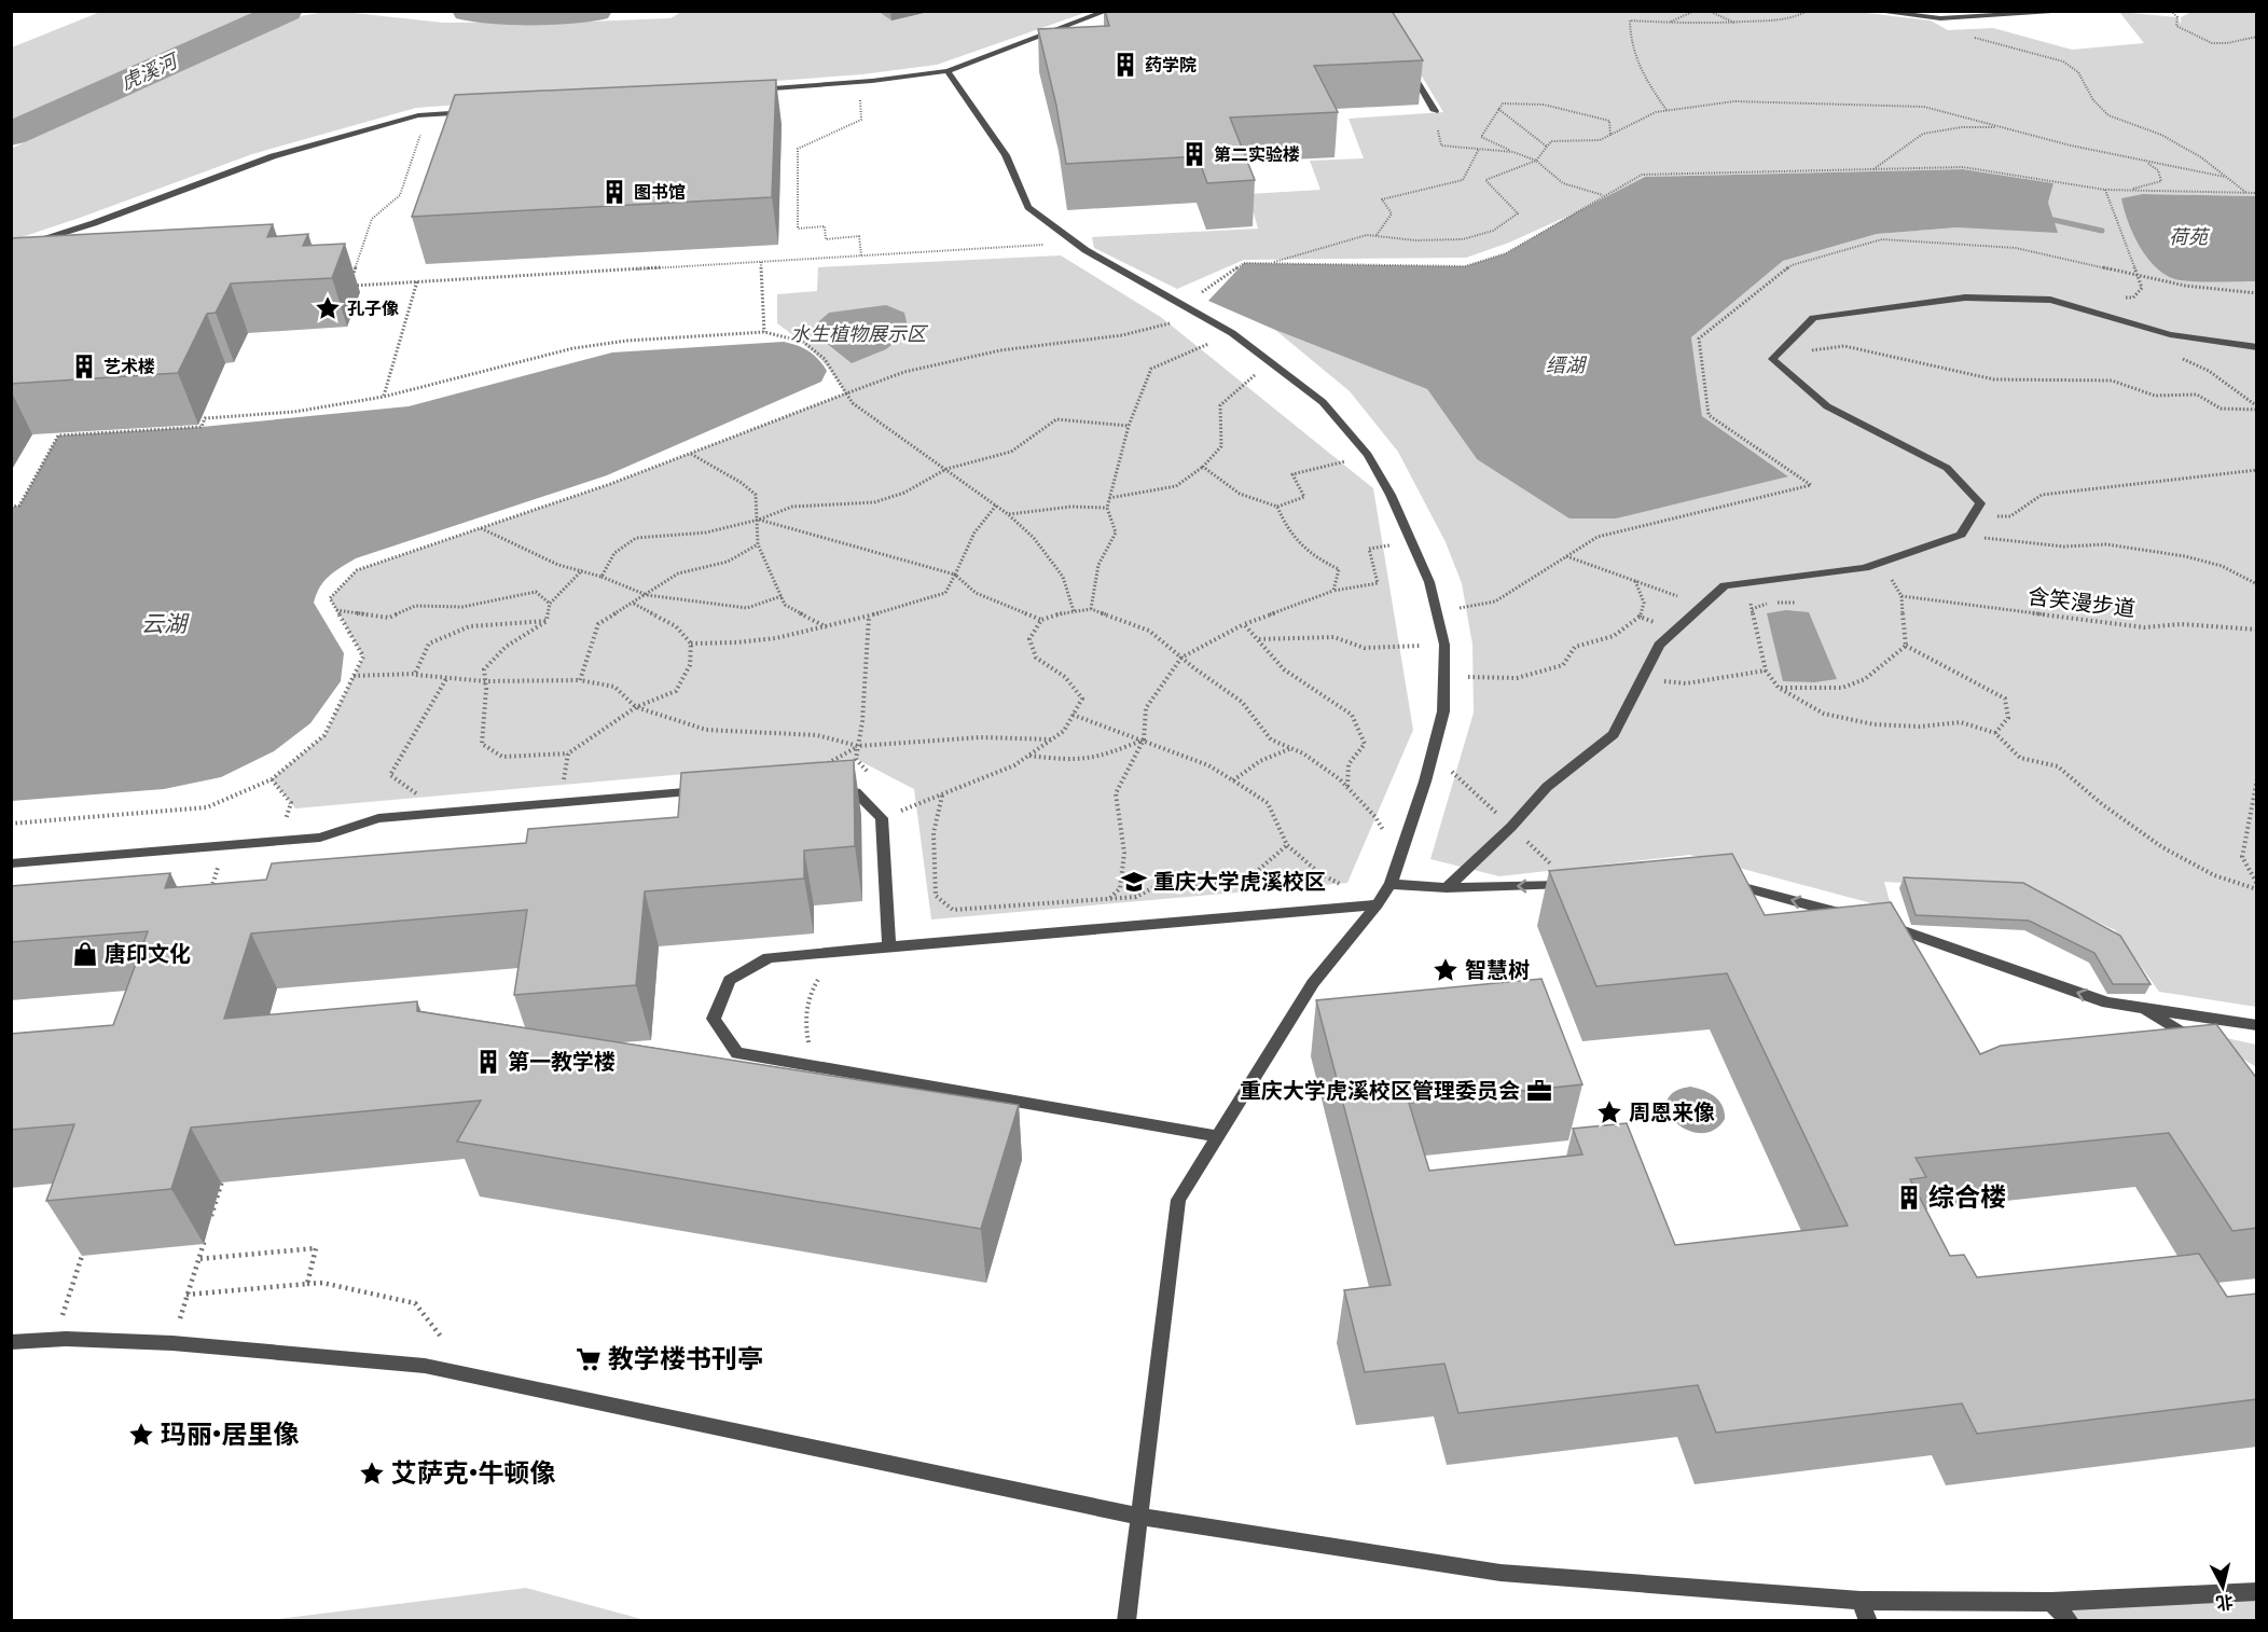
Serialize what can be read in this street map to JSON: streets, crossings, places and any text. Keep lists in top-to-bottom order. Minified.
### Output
{"streets":{"path":["含笑漫步道"]},"water":["虎溪河","荷苑","水生植物展示区","缙湖","云湖"],"places":{"building":["药学院","第二实验楼","图书馆","艺术楼","第一教学楼","综合楼"],"place":["孔子像","智慧树","周恩来像","玛丽•居里像","艾萨克•牛顿像"],"school or university":["重庆大学虎溪校区"],"shop":["唐印文化"],"office":["重庆大学虎溪校区管理委员会"],"supermarket":["教学楼书刊亭"]},"north":"bottom"}
